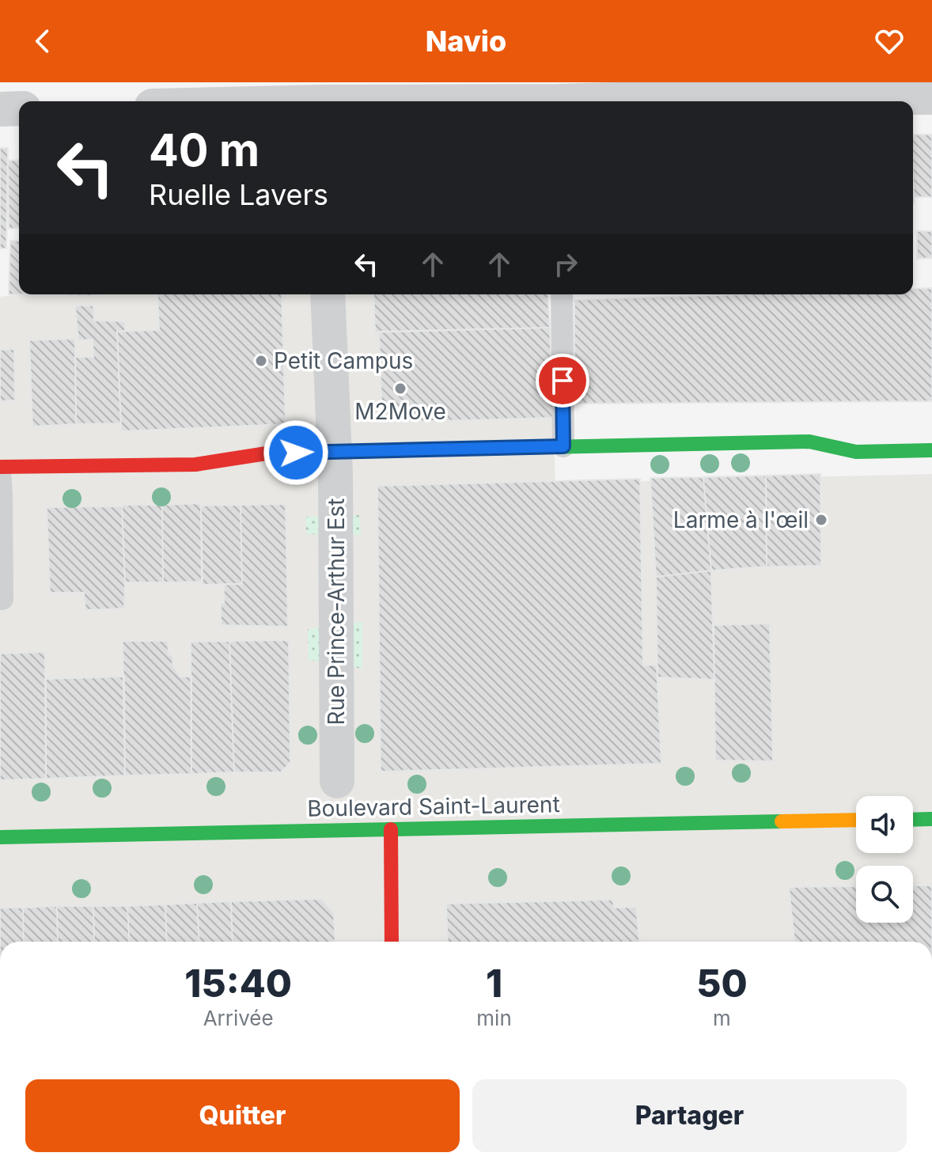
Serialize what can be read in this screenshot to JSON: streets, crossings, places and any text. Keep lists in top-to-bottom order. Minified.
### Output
{"streets":{"street":["Rue Prince-Arthur Est","Boulevard Saint-Laurent"]},"places":["Petit Campus","M2Move","Larme à l'œil"],"page":{"header":"Navio","turn":["40 m","Ruelle Lavers"],"eta":["15:40","Arrivée","1","min","50","m"],"buttons":["Quitter","Partager"]}}
